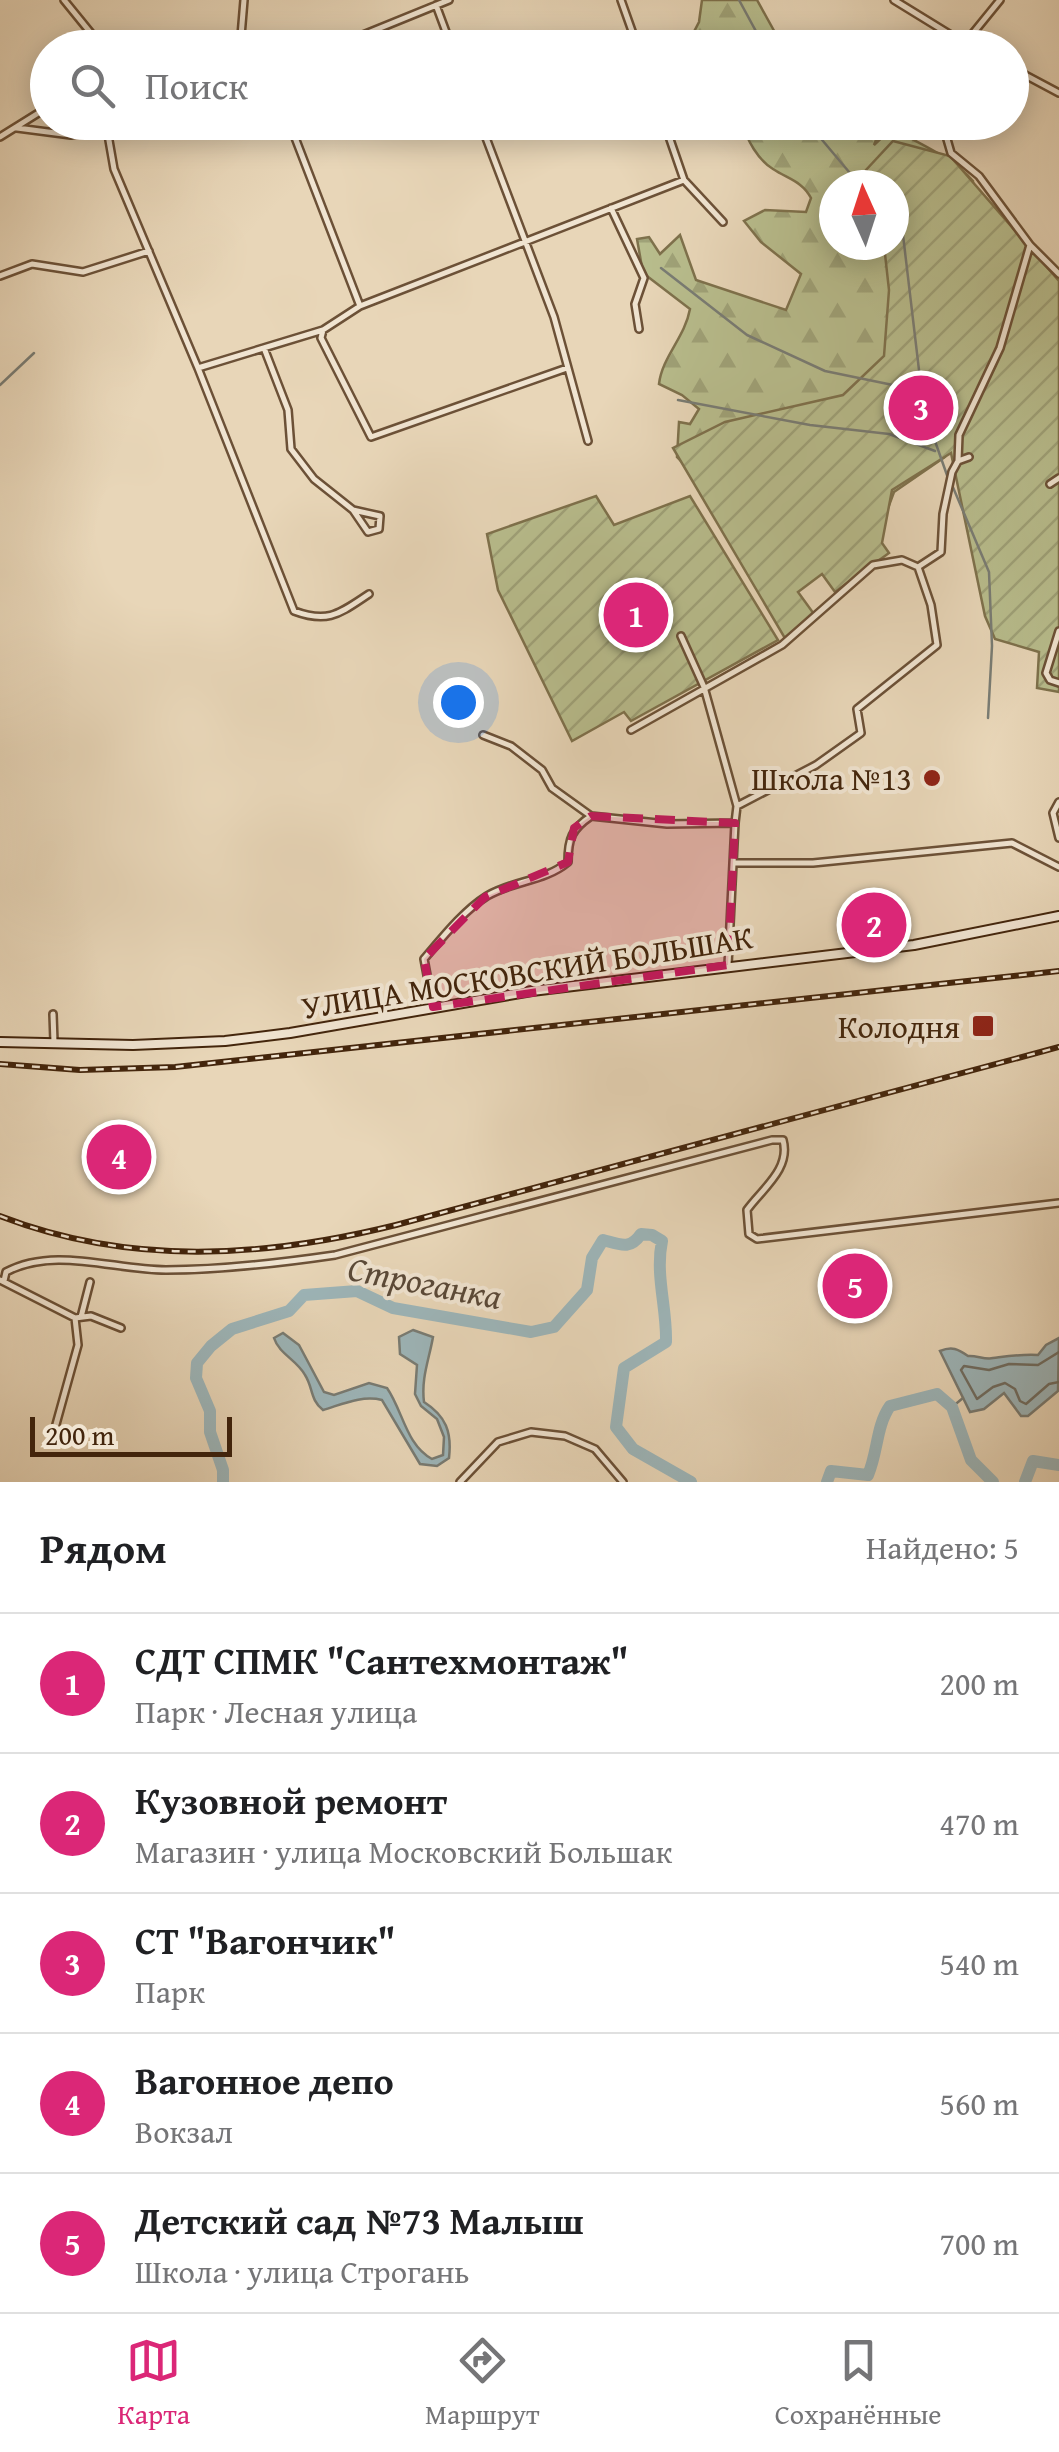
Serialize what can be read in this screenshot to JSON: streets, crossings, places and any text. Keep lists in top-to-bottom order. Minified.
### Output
{"streets":{"street":["УЛИЦА МОСКОВСКИЙ БОЛЬШАК"]},"water":["Строганка"],"places":{"other":["Школа №13"],"transit":["Колодня"]},"scale_bar":"200 m","north":"top","page":{"search":"Поиск","pins":["3","1","2","4","5"],"scale":"200 m","heading":["Рядом","Найдено: 5"],"list":[{"mark":"1","name":"СДТ СПМК \"Сантехмонтаж\"","note":"Парк · Лесная улица","value":"200 m"},{"mark":"2","name":"Кузовной ремонт","note":"Магазин · улица Московский Большак","value":"470 m"},{"mark":"3","name":"СТ \"Вагончик\"","note":"Парк","value":"540 m"},{"mark":"4","name":"Вагонное депо","note":"Вокзал","value":"560 m"},{"mark":"5","name":"Детский сад №73 Малыш","note":"Школа · улица Строгань","value":"700 m"}],"nav":["Карта","Маршрут","Сохранённые"]}}
